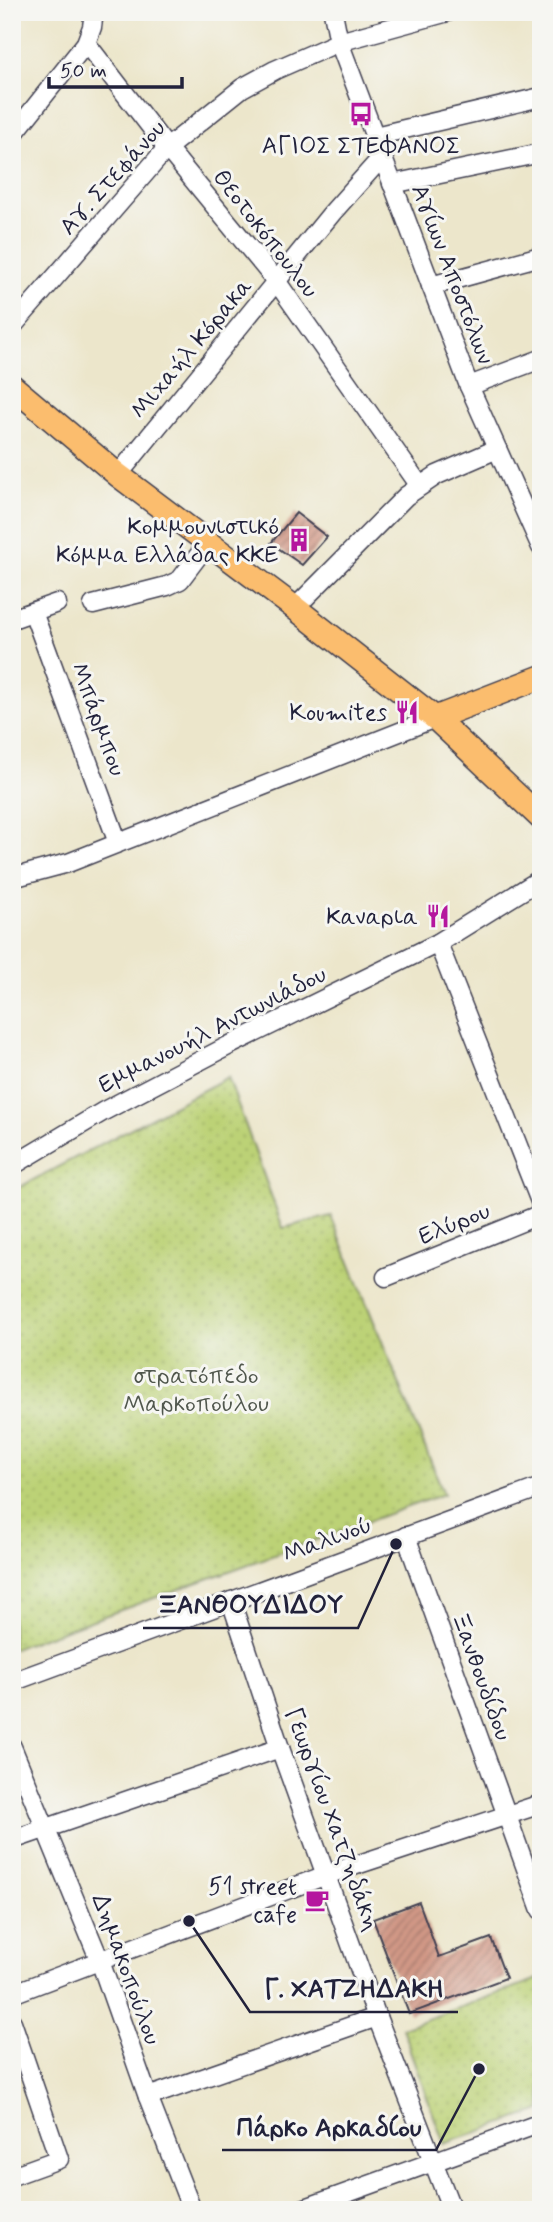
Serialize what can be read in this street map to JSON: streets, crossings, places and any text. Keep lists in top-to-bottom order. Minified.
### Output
{"streets":{"street":["Αγ. Στεφάνου","Θεοτοκόπουλου","Αγίων Αποστόλων","Μιχαήλ Κόρακα","Μπάρμπου","Εμμανουήλ Αντωνιάδου","Ελύρου","Μαλινού","Ξανθουδίδου","Γεωργίου Χατζηδάκη","Δημακοπούλου"]},"crossings":[["Αγ. Στεφάνου","Θεοτοκόπουλου"],["Αγ. Στεφάνου","Αγίων Αποστόλων"],["Θεοτοκόπουλου","Μιχαήλ Κόρακα"],["Αγίων Αποστόλων","Μιχαήλ Κόρακα"],["Μαλινού","Ξανθουδίδου"],["Μαλινού","Γεωργίου Χατζηδάκη"]],"parks":["στρατόπεδο Μαρκοπούλου"],"places":{"bus stop":["ΑΓΙΟΣ ΣΤΕΦΑΝΟΣ"],"building":["Κομμουνιστικό Κόμμα Ελλάδας ΚΚΕ"],"restaurant":["Koumites","Καναρια"],"other":["ΞΑΝΘΟΥΔΙΔΟΥ","Γ. ΧΑΤΖΗΔΑΚΗ","Πάρκο Αρκαδίου"],"cafe":["51 street cafe"]},"scale_bar":"50 m"}
